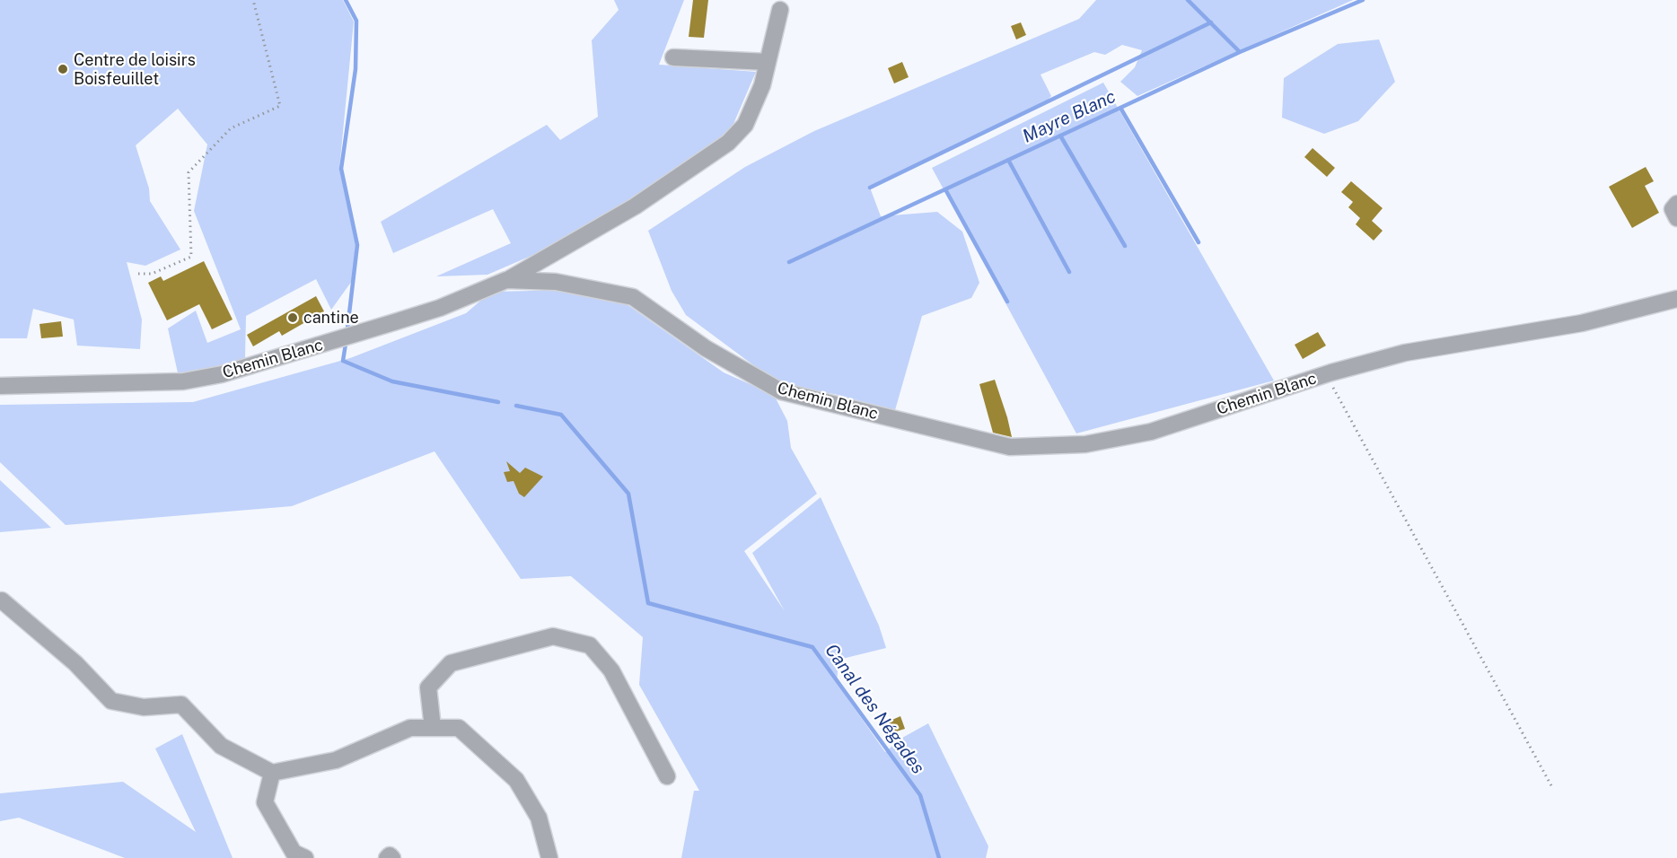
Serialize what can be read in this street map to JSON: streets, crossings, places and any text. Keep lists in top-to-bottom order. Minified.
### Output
{"streets":{"street":["Chemin Blanc"]},"water":["Mayre Blanc","Canal des Négades"],"places":["Centre de loisirs Boisfeuillet","cantine"]}
